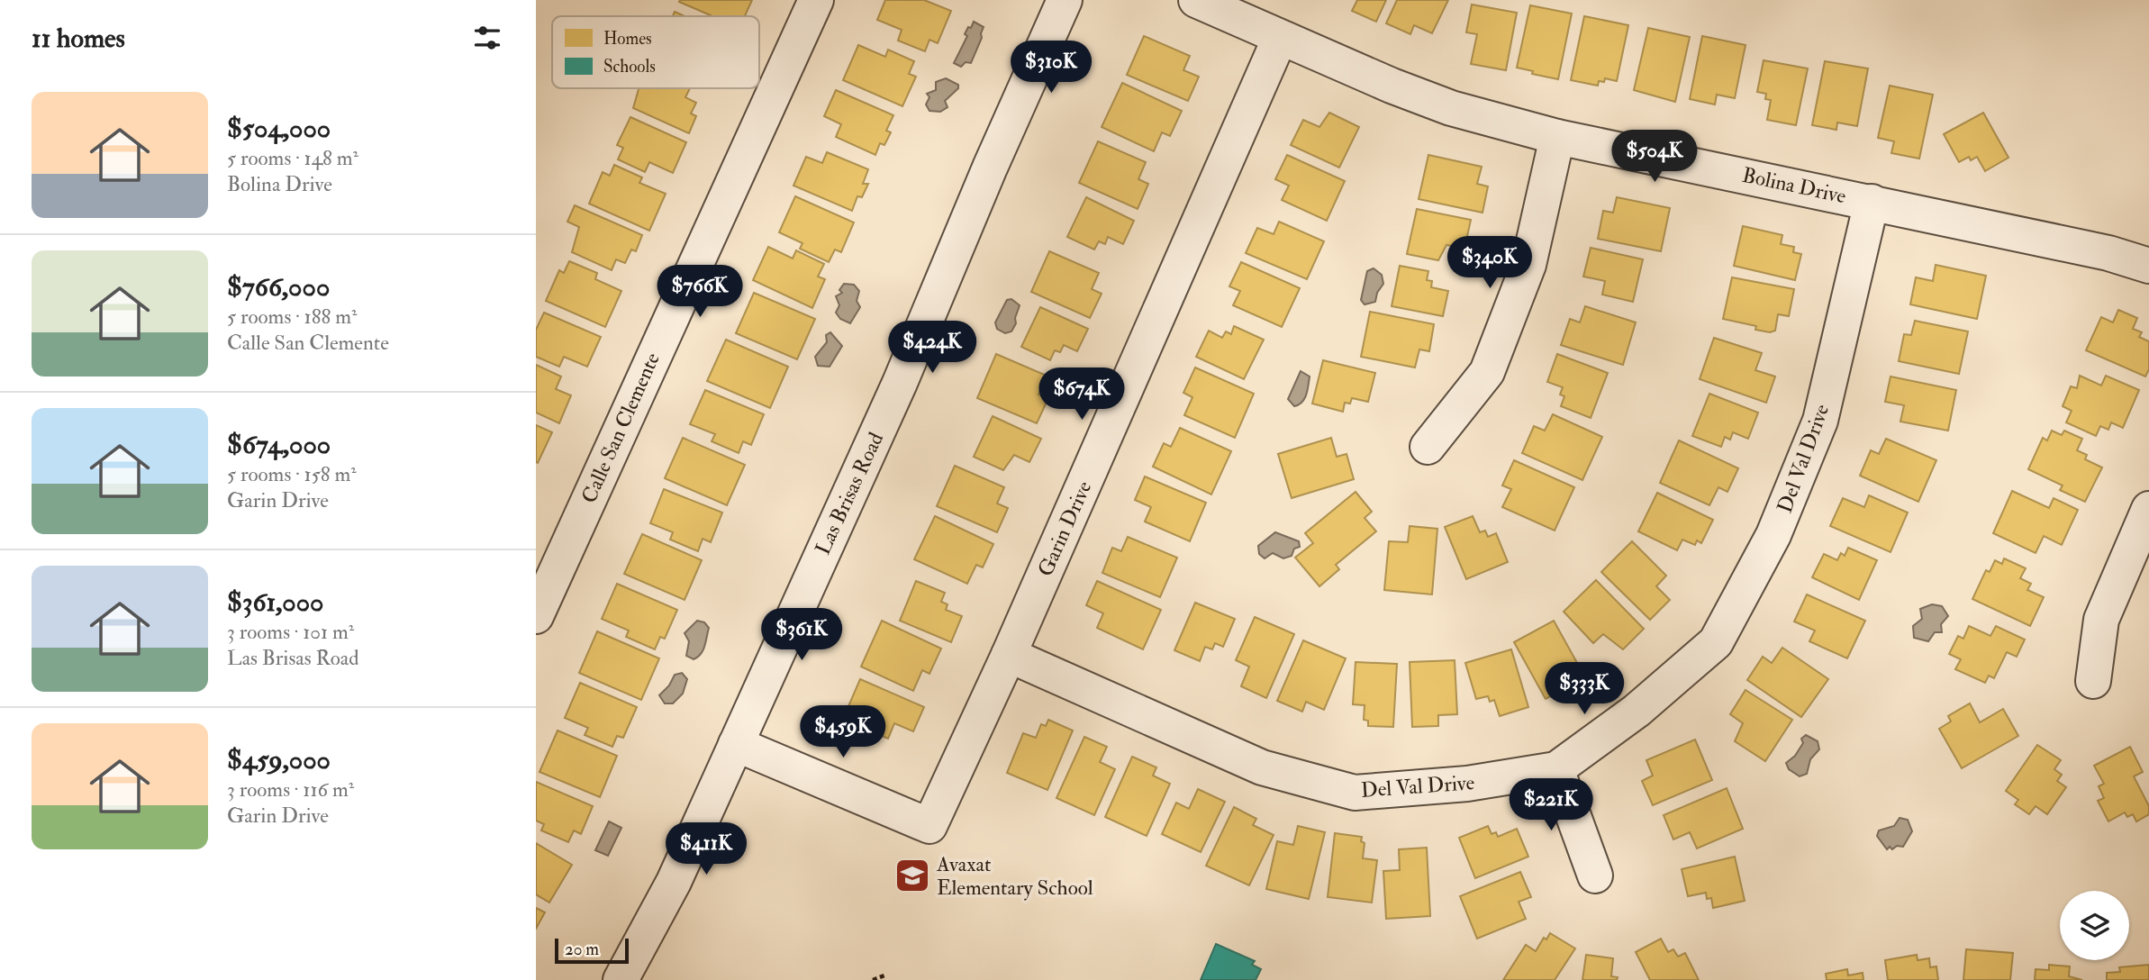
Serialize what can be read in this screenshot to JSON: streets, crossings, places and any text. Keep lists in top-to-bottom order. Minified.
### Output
{"streets":{"street":["Bolina Drive","Calle San Clemente","Del Val Drive","Las Brisas Road","Garin Drive"]},"crossings":[["Bolina Drive","Del Val Drive"],["Bolina Drive","Garin Drive"],["Del Val Drive","Garin Drive"],["Las Brisas Road","Garin Drive"]],"places":{"school or university":["Avaxat Elementary School"]},"legend":["Homes","Schools"],"scale_bar":"20 m","page":{"heading":"11 homes","price":["$310K","$504K","$340K","$766K","$424K","$674K","$361K","$333K","$459K","$221K","$411K"],"list":[{"name":"$504,000","note":"5 rooms · 148 m² · Bolina Drive"},{"name":"$766,000","note":"5 rooms · 188 m² · Calle San Clemente"},{"name":"$674,000","note":"5 rooms · 158 m² · Garin Drive"},{"name":"$361,000","note":"3 rooms · 101 m² · Las Brisas Road"},{"name":"$459,000","note":"3 rooms · 116 m² · Garin Drive"}],"scale":"20 m"}}
